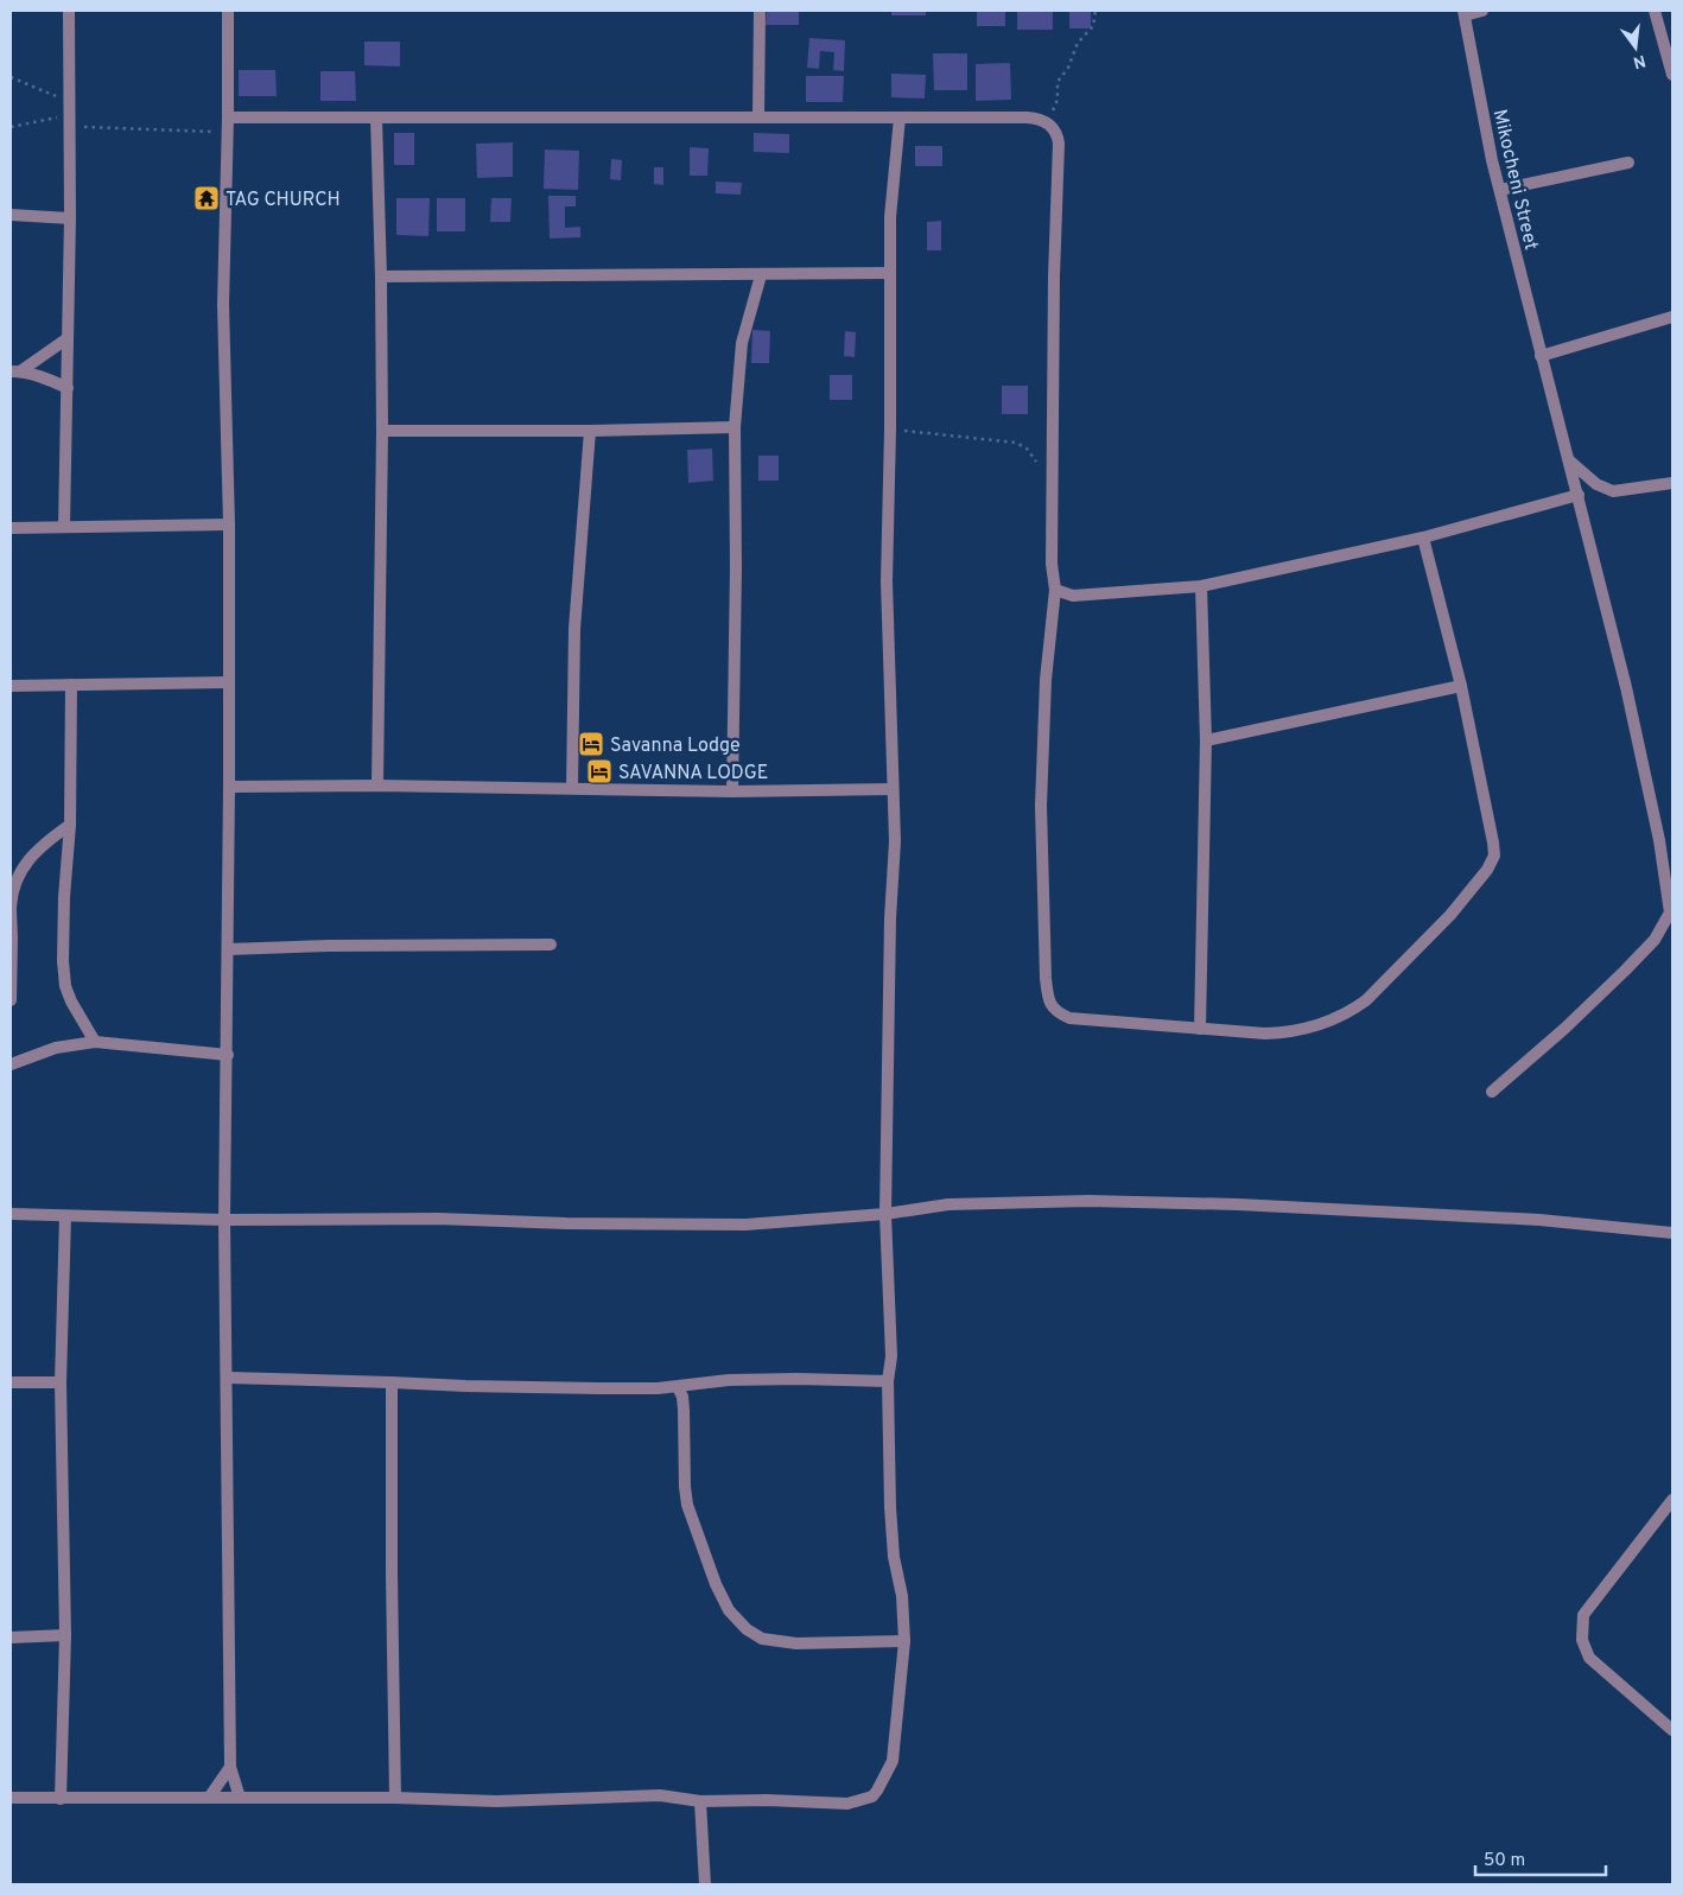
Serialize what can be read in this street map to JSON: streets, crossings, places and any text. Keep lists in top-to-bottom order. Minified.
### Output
{"streets":{"street":["Mikocheni Street"]},"places":{"temple":["TAG CHURCH"],"hotel":["Savanna Lodge","SAVANNA LODGE"]},"scale_bar":"50 m","north":"bottom"}
